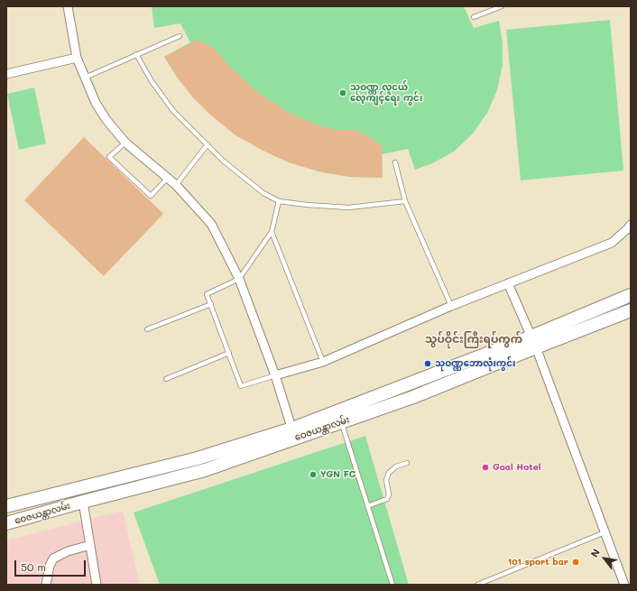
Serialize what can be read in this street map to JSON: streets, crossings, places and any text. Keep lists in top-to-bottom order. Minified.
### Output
{"streets":{"main road":["ဝေဇယန္တာလမ်း"]},"districts":["သွပ်ဝိုင်းကြီးရပ်ကွက်"],"places":["သုဝဏ္ဏ လူငယ် လေ့ကျင့်ရေး ကွင်း","သုဝဏ္ဏဘောလုံးကွင်း","Goal Hotel","YGN FC","101 sport bar"],"scale_bar":"50 m","north":"top left"}
